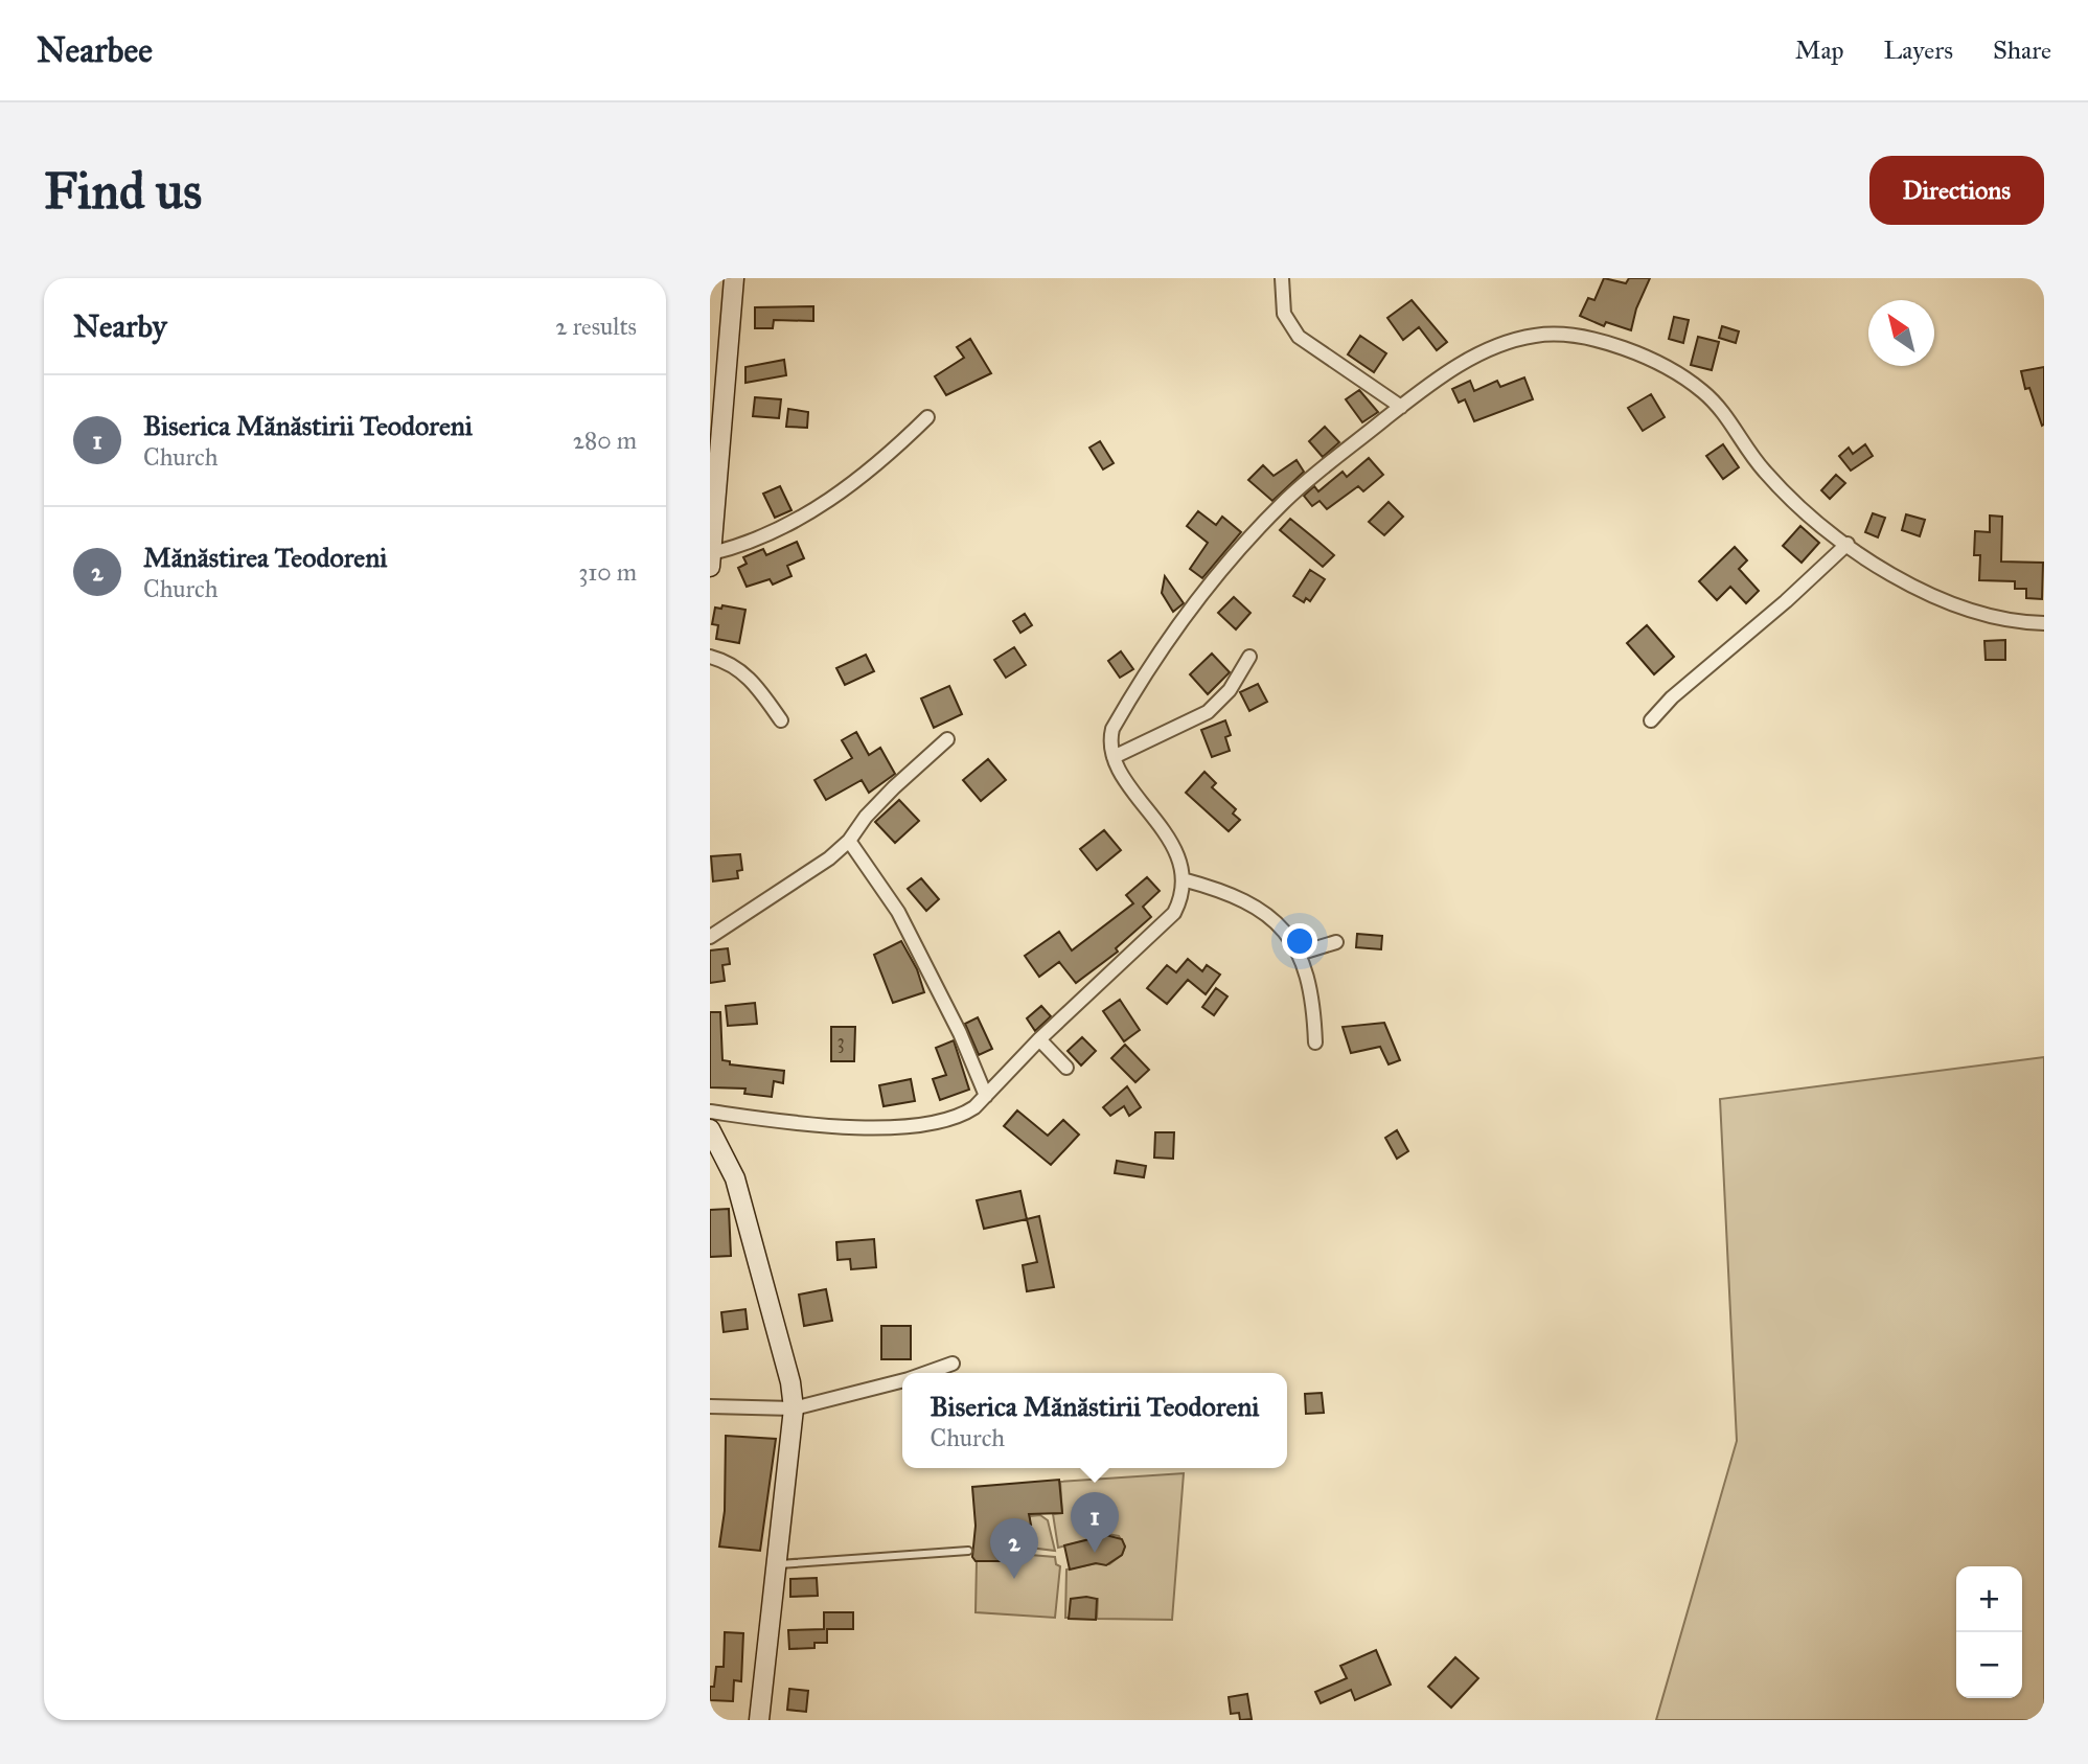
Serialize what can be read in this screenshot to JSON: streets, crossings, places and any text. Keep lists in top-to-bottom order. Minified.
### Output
{"house_numbers":["3"],"north":"top left","page":{"header":"Nearbee","nav":["Map","Layers","Share"],"buttons":"Directions","title":"Find us","heading":["Nearby","2 results"],"list":[{"mark":"1","name":"Biserica Mănăstirii Teodoreni","note":"Church","value":"280 m"},{"mark":"2","name":"Mănăstirea Teodoreni","note":"Church","value":"310 m"}],"popup":["Biserica Mănăstirii Teodoreni","Church"],"pins":["1","2"],"map_buttons":["+","−"]}}
